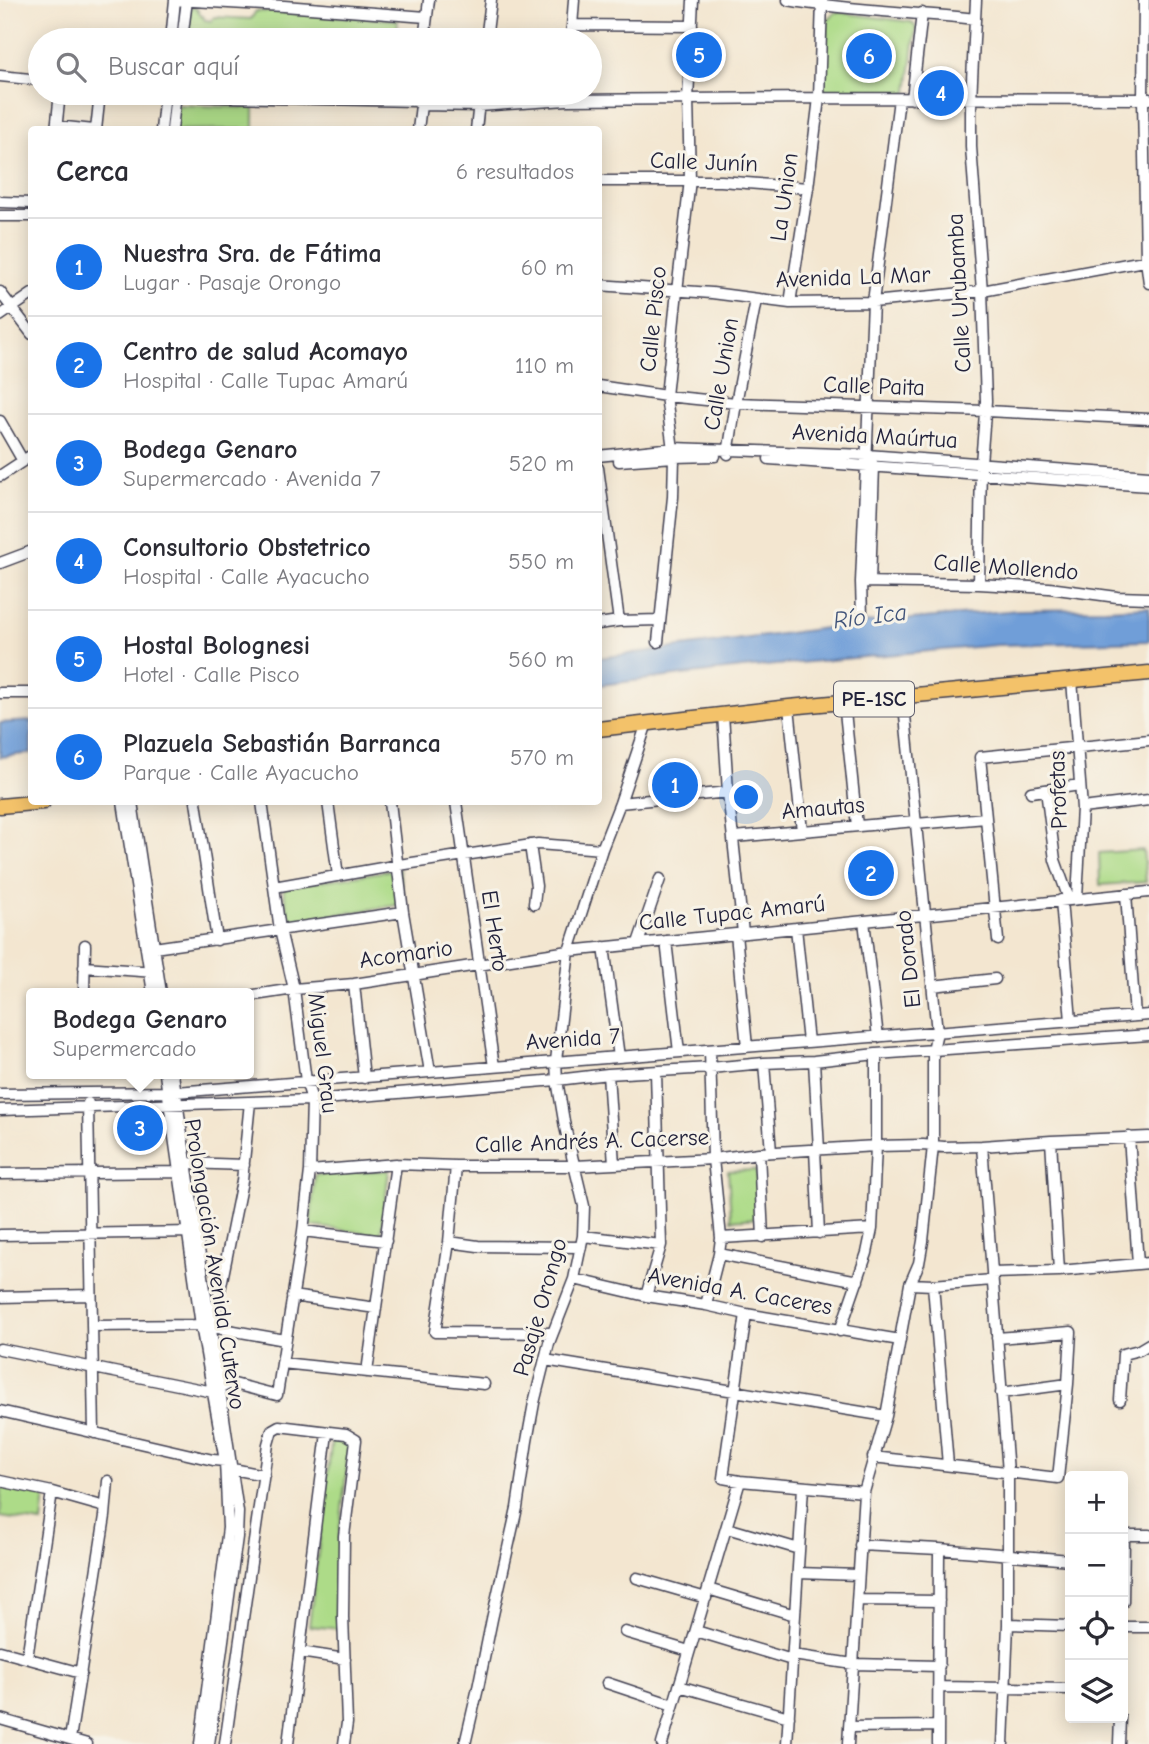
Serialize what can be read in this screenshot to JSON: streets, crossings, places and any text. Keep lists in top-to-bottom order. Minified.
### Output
{"streets":{"main road":["PE-1SC"],"street":["Calle Junín","La Union","Avenida La Mar","Calle Urubamba","Calle Pisco","Calle Union","Calle Paita","Avenida Maúrtua","Calle Mollendo","Profetas","Amautas","Calle Tupac Amarú","El Herto","Acomario","El Dorado","Avenida 7","Miguel Grau","Calle Andrés A. Cacerse","Prolongación Avenida Cutervo","Avenida A. Caceres","Pasaje Orongo"]},"crossings":[["Calle Junín","La Union"],["Calle Junín","Calle Pisco"],["La Union","Avenida La Mar"],["Avenida La Mar","Calle Urubamba"],["Avenida La Mar","Calle Pisco"],["Avenida La Mar","Calle Union"],["Calle Urubamba","Calle Paita"],["Calle Urubamba","Avenida Maúrtua"],["Calle Urubamba","Calle Mollendo"],["Calle Pisco","Calle Paita"],["Calle Pisco","Avenida Maúrtua"],["Calle Union","Calle Paita"],["Calle Union","Avenida Maúrtua"],["PE-1SC","Profetas"],["PE-1SC","El Dorado"],["PE-1SC","Pasaje Orongo"],["Profetas","Calle Tupac Amarú"],["Profetas","Avenida 7"],["Amautas","El Dorado"],["Calle Tupac Amarú","Acomario"],["Calle Tupac Amarú","El Dorado"],["Calle Tupac Amarú","Pasaje Orongo"],["El Herto","Acomario"],["El Herto","Avenida 7"],["Acomario","Miguel Grau"],["Acomario","Pasaje Orongo"],["El Dorado","Avenida 7"],["El Dorado","Calle Andrés A. Cacerse"],["El Dorado","Avenida A. Caceres"],["Avenida 7","Miguel Grau"],["Avenida 7","Prolongación Avenida Cutervo"],["Avenida 7","Pasaje Orongo"],["Miguel Grau","Calle Andrés A. Cacerse"],["Miguel Grau","Prolongación Avenida Cutervo"],["Calle Andrés A. Cacerse","Pasaje Orongo"],["Avenida A. Caceres","Pasaje Orongo"]],"water":["Río Ica"],"page":{"pins":["5","6","4","1","2","3"],"search":"Buscar aquí","heading":["Cerca","6 resultados"],"list":[{"mark":"1","name":"Nuestra Sra. de Fátima","note":"Lugar · Pasaje Orongo","value":"60 m"},{"mark":"2","name":"Centro de salud Acomayo","note":"Hospital · Calle Tupac Amarú","value":"110 m"},{"mark":"3","name":"Bodega Genaro","note":"Supermercado · Avenida 7","value":"520 m"},{"mark":"4","name":"Consultorio Obstetrico","note":"Hospital · Calle Ayacucho","value":"550 m"},{"mark":"5","name":"Hostal Bolognesi","note":"Hotel · Calle Pisco","value":"560 m"},{"mark":"6","name":"Plazuela Sebastián Barranca","note":"Parque · Calle Ayacucho","value":"570 m"}],"popup":["Bodega Genaro","Supermercado"],"map_buttons":["+","−"]}}
